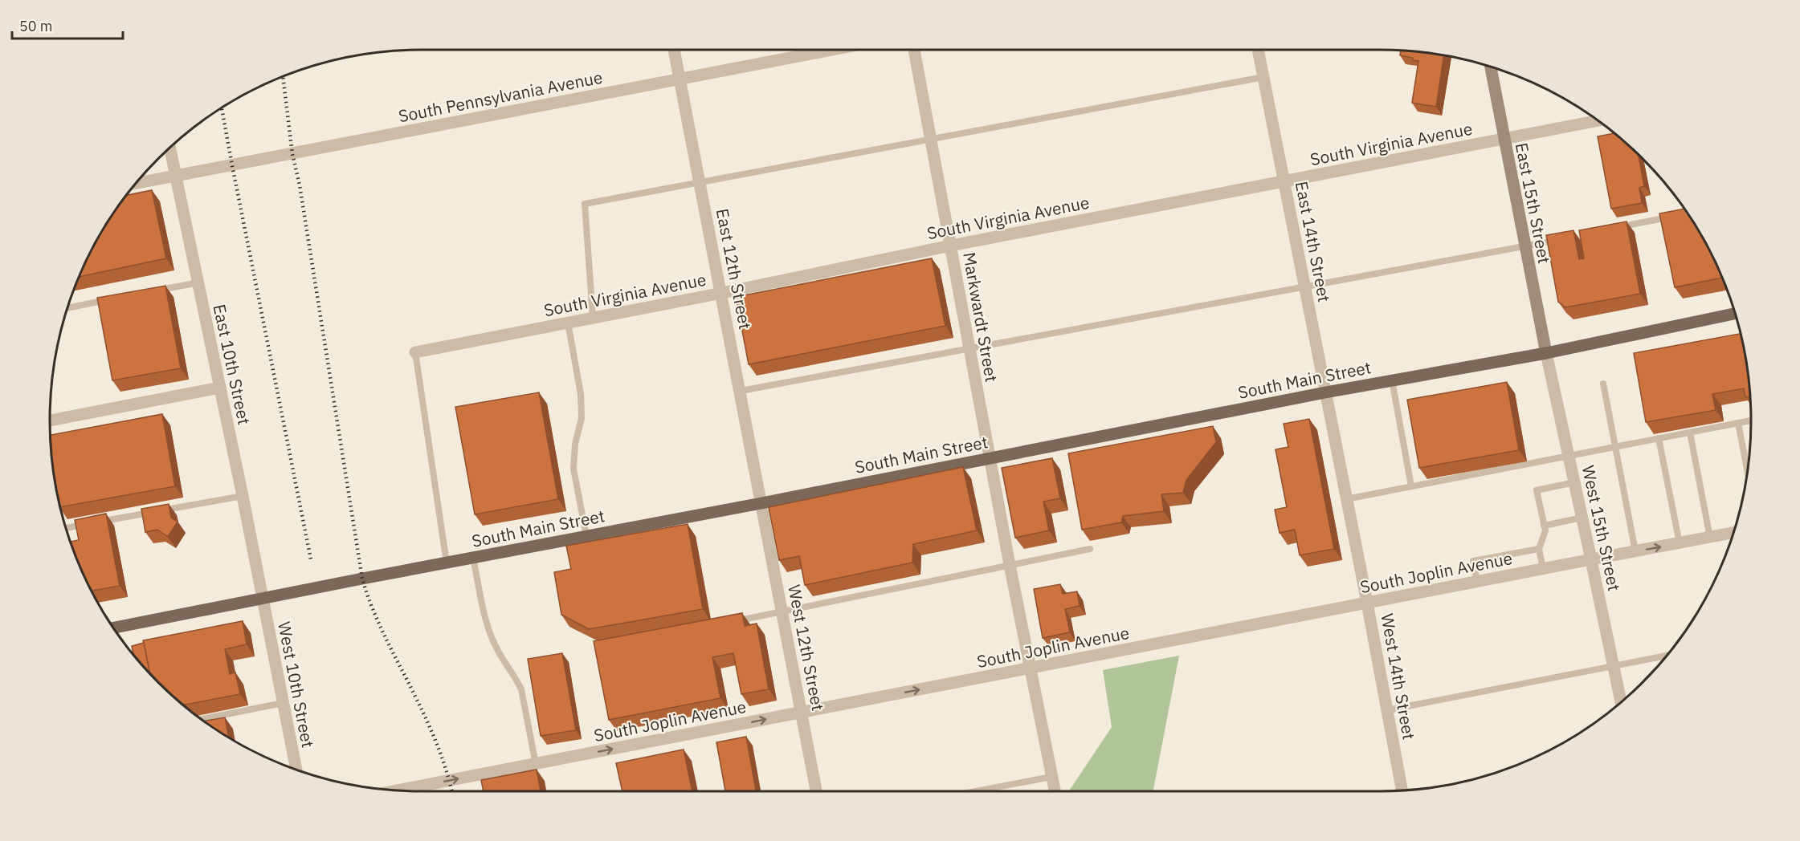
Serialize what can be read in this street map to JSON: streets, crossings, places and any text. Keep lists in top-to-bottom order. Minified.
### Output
{"streets":{"main road":["East 15th Street","South Main Street"],"street":["South Pennsylvania Avenue","South Virginia Avenue","East 14th Street","East 12th Street","Markwardt Street","East 10th Street","West 15th Street","South Joplin Avenue","West 12th Street","West 14th Street","West 10th Street"]},"crossings":[["South Pennsylvania Avenue","East 12th Street"],["South Pennsylvania Avenue","East 10th Street"],["South Virginia Avenue","East 15th Street"],["South Virginia Avenue","East 14th Street"],["South Virginia Avenue","East 12th Street"],["South Virginia Avenue","Markwardt Street"],["East 15th Street","South Main Street"],["East 15th Street","West 15th Street"],["East 14th Street","South Main Street"],["East 14th Street","West 14th Street"],["East 12th Street","South Main Street"],["East 12th Street","West 12th Street"],["Markwardt Street","South Main Street"],["Markwardt Street","South Joplin Avenue"],["East 10th Street","South Main Street"],["East 10th Street","West 10th Street"],["South Main Street","West 15th Street"],["South Main Street","West 12th Street"],["South Main Street","West 14th Street"],["South Main Street","West 10th Street"],["West 15th Street","South Joplin Avenue"],["South Joplin Avenue","West 12th Street"],["South Joplin Avenue","West 14th Street"]],"one_way":["South Joplin Avenue"],"scale_bar":"50 m"}
